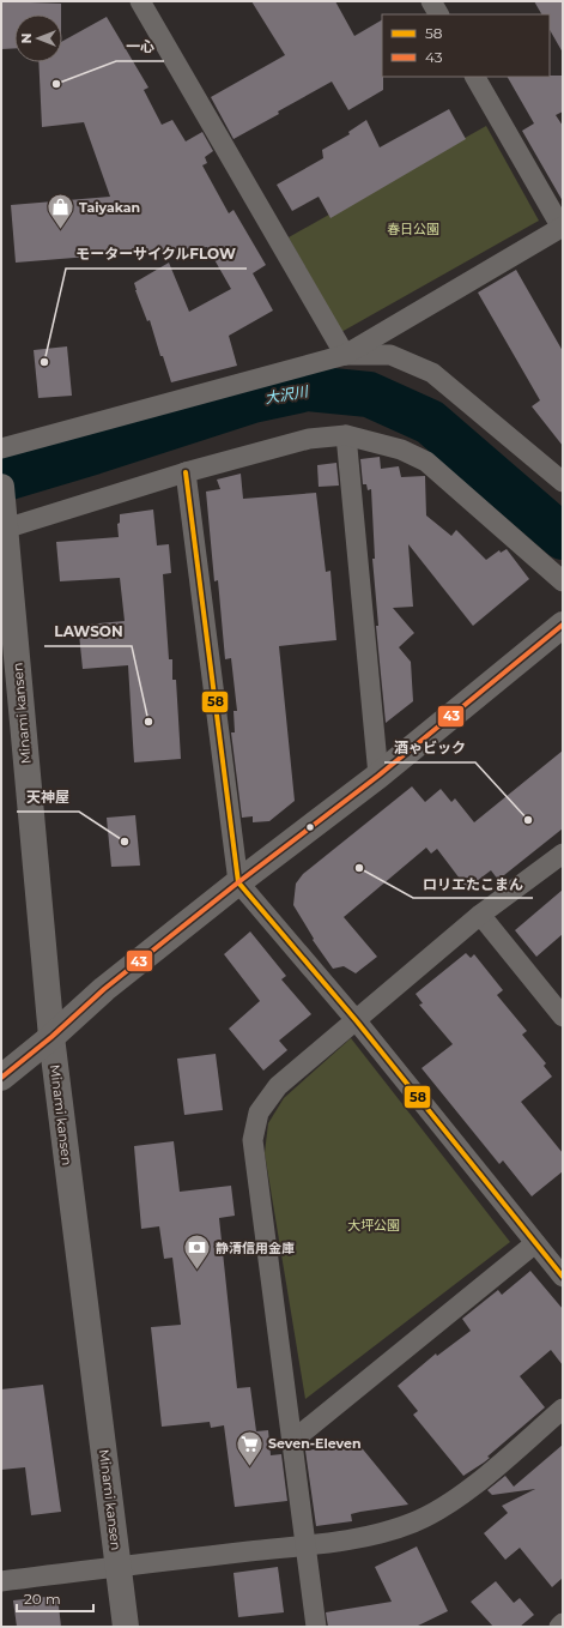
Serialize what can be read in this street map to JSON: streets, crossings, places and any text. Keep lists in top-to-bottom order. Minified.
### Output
{"streets":{"main road":["Minami kansen"]},"water":["大沢川"],"parks":["春日公園","大坪公園"],"places":{"other":["一心","モーターサイクルFLOW","LAWSON","酒ゃビック","天神屋","ロリエたこまん"],"shop":["Taiyakan"],"bank":["静清信用金庫"],"supermarket":["Seven-Eleven"]},"lines":["transit line 58","transit line 43"],"legend":["58","43"],"scale_bar":"20 m","north":"left"}
